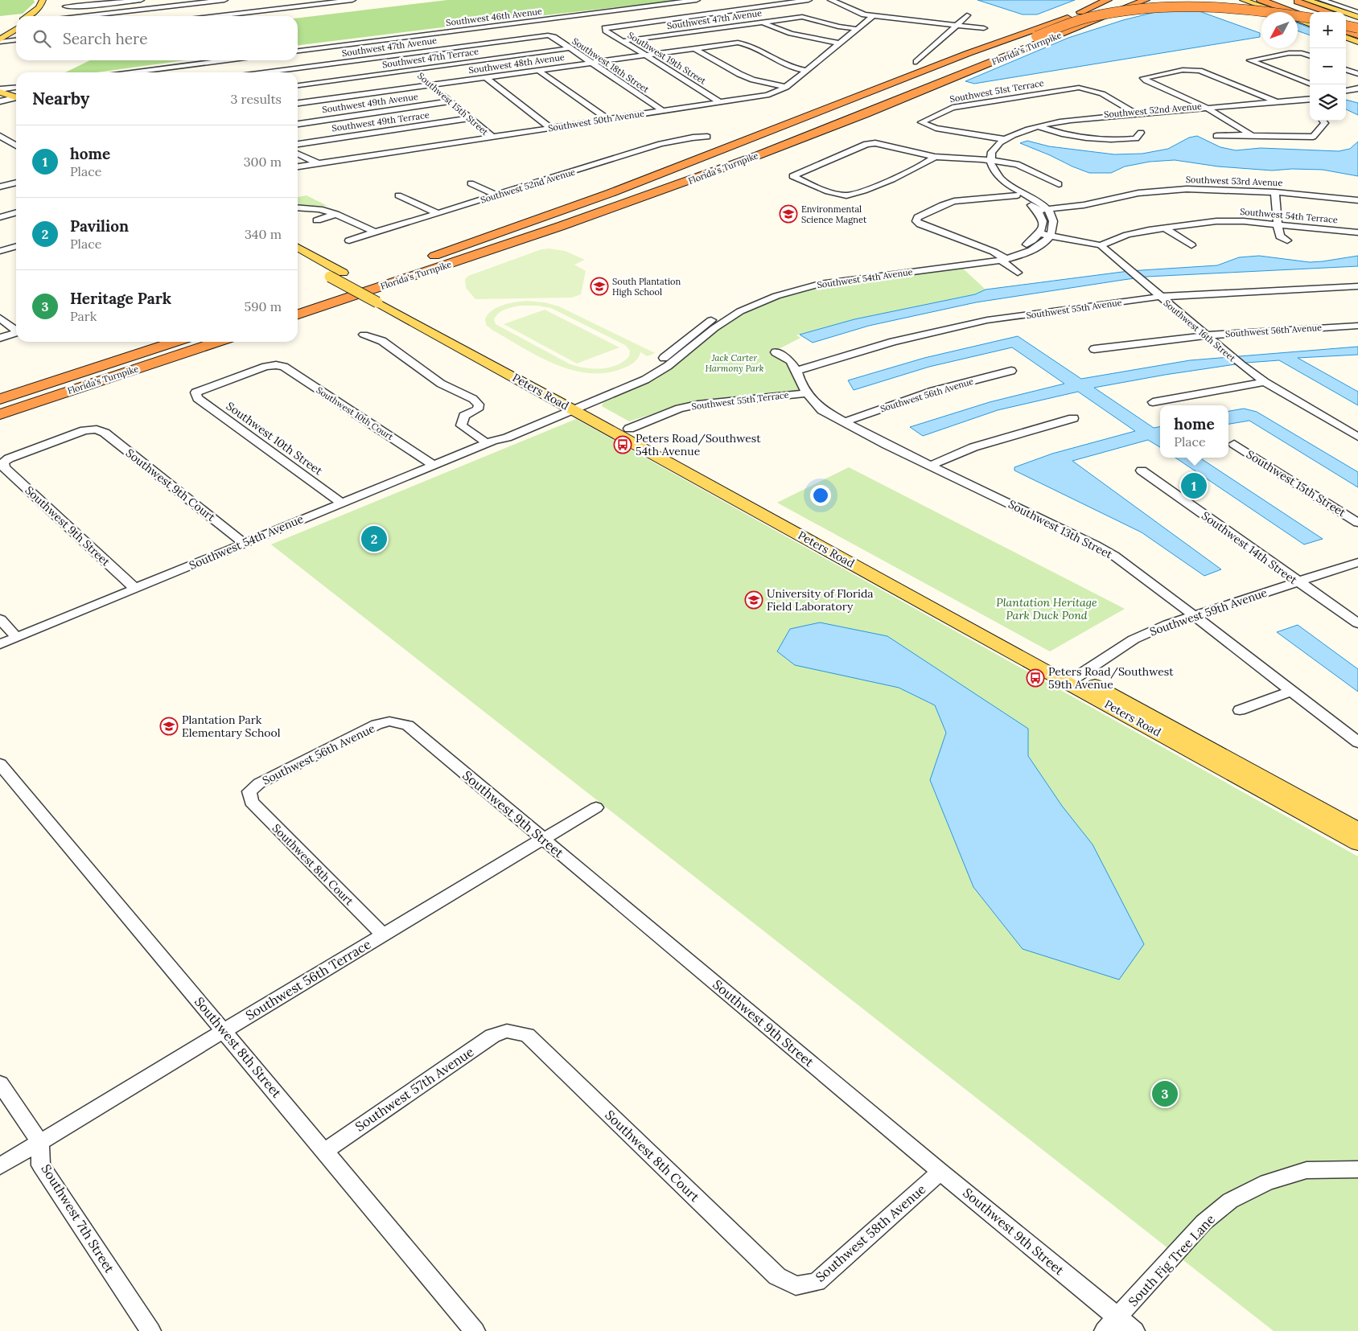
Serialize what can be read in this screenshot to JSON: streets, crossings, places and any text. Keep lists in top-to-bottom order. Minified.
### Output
{"streets":{"highway":["Florida's Turnpike"],"main road":["Peters Road"],"street":["Southwest 46th Avenue","Southwest 47th Avenue","Southwest 47th Terrace","Southwest 19th Street","Southwest 48th Avenue","Southwest 18th Street","Southwest 51st Terrace","Southwest 49th Avenue","Southwest 15th Street","Southwest 52nd Avenue","Southwest 50th Avenue","Southwest 49th Terrace","Southwest 53rd Avenue","Southwest 54th Terrace","Southwest 54th Avenue","Southwest 55th Avenue","Southwest 16th Street","Southwest 56th Avenue","Southwest 55th Terrace","Southwest 10th Court","Southwest 10th Street","Southwest 9th Court","Southwest 9th Street","Southwest 13th Street","Southwest 14th Street","Southwest 59th Avenue","Southwest 8th Court","Southwest 56th Terrace","Southwest 8th Street","Southwest 57th Avenue","Southwest 7th Street","Southwest 58th Avenue","South Fig Tree Lane"]},"crossings":[["Southwest 47th Avenue","Southwest 19th Street"],["Southwest 47th Avenue","Southwest 18th Street"],["Southwest 47th Avenue","Southwest 15th Street"],["Southwest 47th Avenue","Southwest 50th Avenue"],["Southwest 47th Terrace","Southwest 18th Street"],["Southwest 47th Terrace","Southwest 15th Street"],["Southwest 19th Street","Southwest 48th Avenue"],["Southwest 19th Street","Southwest 50th Avenue"],["Southwest 48th Avenue","Southwest 18th Street"],["Southwest 48th Avenue","Southwest 15th Street"],["Southwest 48th Avenue","Southwest 50th Avenue"],["Southwest 18th Street","Southwest 50th Avenue"],["Southwest 51st Terrace","Southwest 52nd Avenue"],["Southwest 49th Avenue","Southwest 15th Street"],["Southwest 15th Street","Southwest 50th Avenue"],["Southwest 15th Street","Southwest 49th Terrace"],["Southwest 54th Terrace","Southwest 16th Street"],["Southwest 54th Avenue","Southwest 16th Street"],["Southwest 54th Avenue","Peters Road"],["Southwest 54th Avenue","Southwest 10th Court"],["Southwest 54th Avenue","Southwest 10th Street"],["Southwest 54th Avenue","Southwest 9th Court"],["Southwest 54th Avenue","Southwest 9th Street"],["Southwest 55th Avenue","Southwest 16th Street"],["Southwest 55th Avenue","Southwest 13th Street"],["Southwest 16th Street","Southwest 56th Avenue"],["Southwest 56th Avenue","Southwest 9th Street"],["Southwest 56th Avenue","Southwest 13th Street"],["Southwest 56th Avenue","Southwest 8th Court"],["Peters Road","Southwest 55th Terrace"],["Peters Road","Southwest 59th Avenue"],["Southwest 55th Terrace","Southwest 13th Street"],["Southwest 10th Court","Southwest 10th Street"],["Southwest 9th Court","Southwest 9th Street"],["Southwest 9th Street","Southwest 56th Terrace"],["Southwest 9th Street","Southwest 58th Avenue"],["Southwest 9th Street","South Fig Tree Lane"],["Southwest 13th Street","Southwest 59th Avenue"],["Southwest 14th Street","Southwest 59th Avenue"],["Southwest 8th Court","Southwest 56th Terrace"],["Southwest 8th Court","Southwest 57th Avenue"],["Southwest 8th Court","Southwest 58th Avenue"],["Southwest 56th Terrace","Southwest 8th Street"],["Southwest 56th Terrace","Southwest 7th Street"],["Southwest 8th Street","Southwest 57th Avenue"]],"parks":["Jack Carter Harmony Park","Plantation Heritage Park Duck Pond"],"places":{"school or university":["Environmental Science Magnet","South Plantation High School","University of Florida Field Laboratory","Plantation Park Elementary School"],"bus stop":["Peters Road/Southwest 54th Avenue","Peters Road/Southwest 59th Avenue"]},"north":"bottom left","page":{"map_buttons":["+","−"],"search":"Search here","heading":["Nearby","3 results"],"list":[{"mark":"1","name":"home","note":"Place","value":"300 m"},{"mark":"2","name":"Pavilion","note":"Place","value":"340 m"},{"mark":"3","name":"Heritage Park","note":"Park","value":"590 m"}],"popup":["home","Place"],"pins":["1","2","3"]}}
